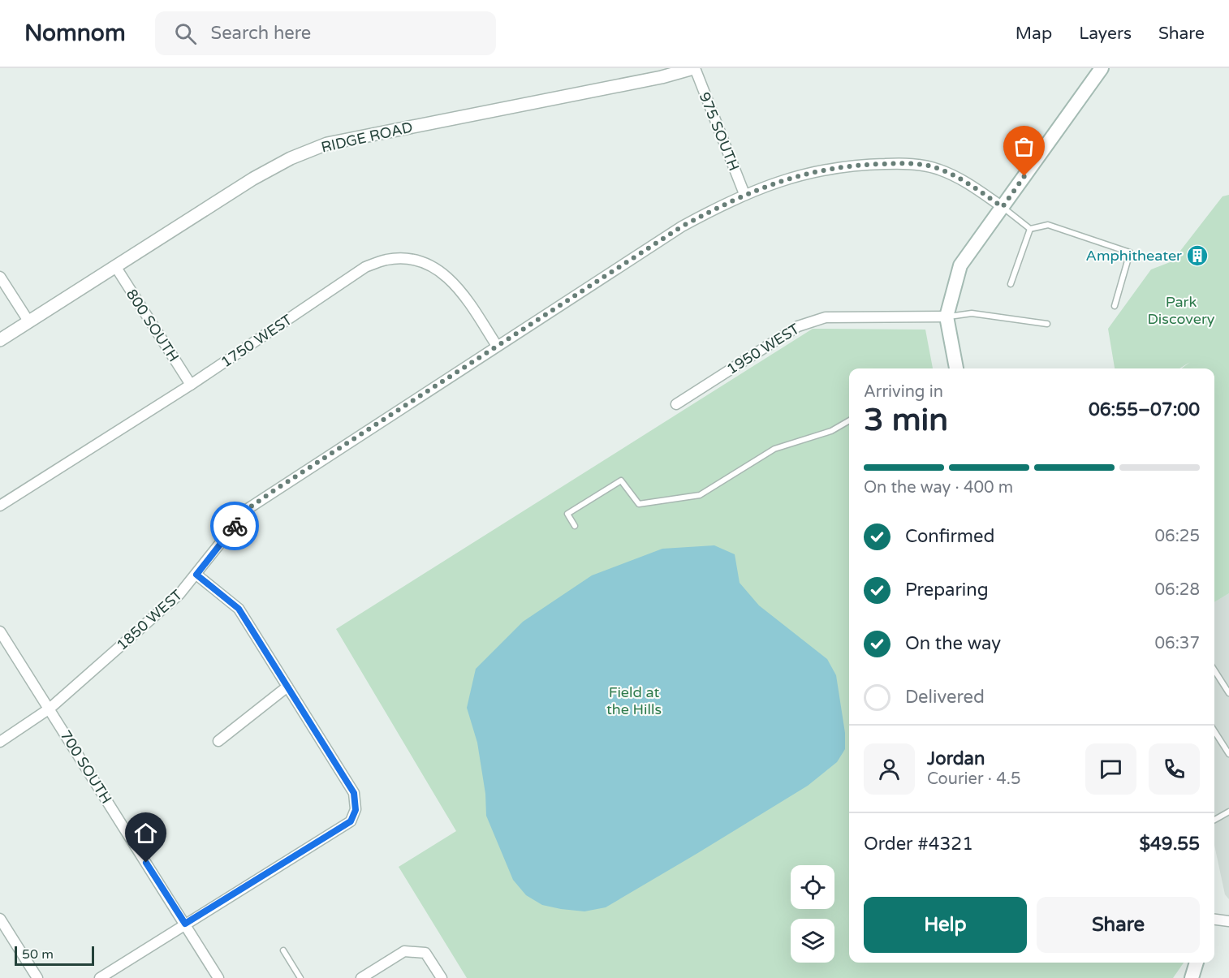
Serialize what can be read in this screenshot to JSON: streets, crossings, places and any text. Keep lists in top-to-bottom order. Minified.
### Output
{"streets":{"street":["975 SOUTH","RIDGE ROAD","800 SOUTH","1750 WEST","1950 WEST","1850 WEST","700 SOUTH"]},"crossings":[["975 SOUTH","RIDGE ROAD"],["975 SOUTH","1850 WEST"],["RIDGE ROAD","800 SOUTH"],["800 SOUTH","1750 WEST"],["1750 WEST","1850 WEST"],["1850 WEST","700 SOUTH"]],"parks":["Park Discovery","Field at the Hills"],"places":{"building":["Amphitheater"]},"scale_bar":"50 m","page":{"header":"Nomnom","search":"Search here","nav":["Map","Layers","Share"],"heading":["3 min","Arriving in","06:55–07:00"],"panel":["Jordan","Courier · 4.5","Order #4321","$49.55"],"bar":"On the way · 400 m","list":[["Confirmed","06:25"],["Preparing","06:28"],["On the way","06:37"],"Delivered"],"buttons":["Help","Share"],"scale":"50 m"}}
